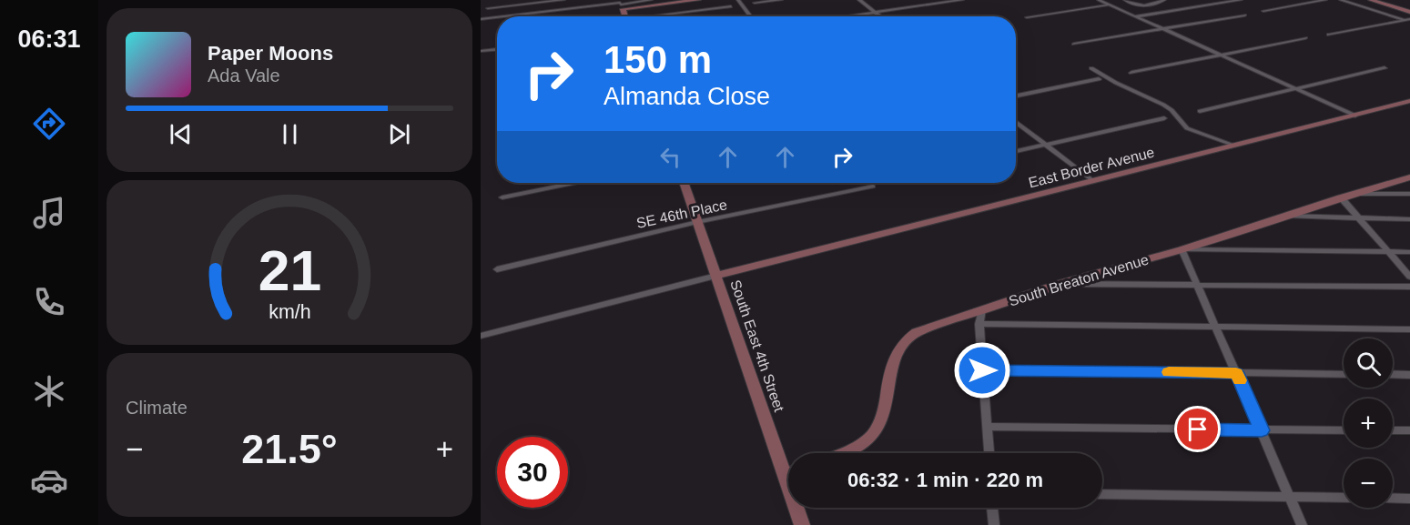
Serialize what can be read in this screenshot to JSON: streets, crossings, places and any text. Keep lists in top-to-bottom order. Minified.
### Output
{"streets":{"street":["East Border Avenue","SE 46th Place","South Breaton Avenue","South East 4th Street"]},"crossings":[["East Border Avenue","South East 4th Street"],["SE 46th Place","South East 4th Street"]],"page":{"tabs":"06:31","turn":["150 m","Almanda Close"],"song":["Paper Moons","Ada Vale"],"map_buttons":["+","−"],"tile":"Climate","heat":["−","21.5°","+"],"limit":"30","trip":"06:32 · 1 min · 220 m","gauge":["21","km/h"]}}
